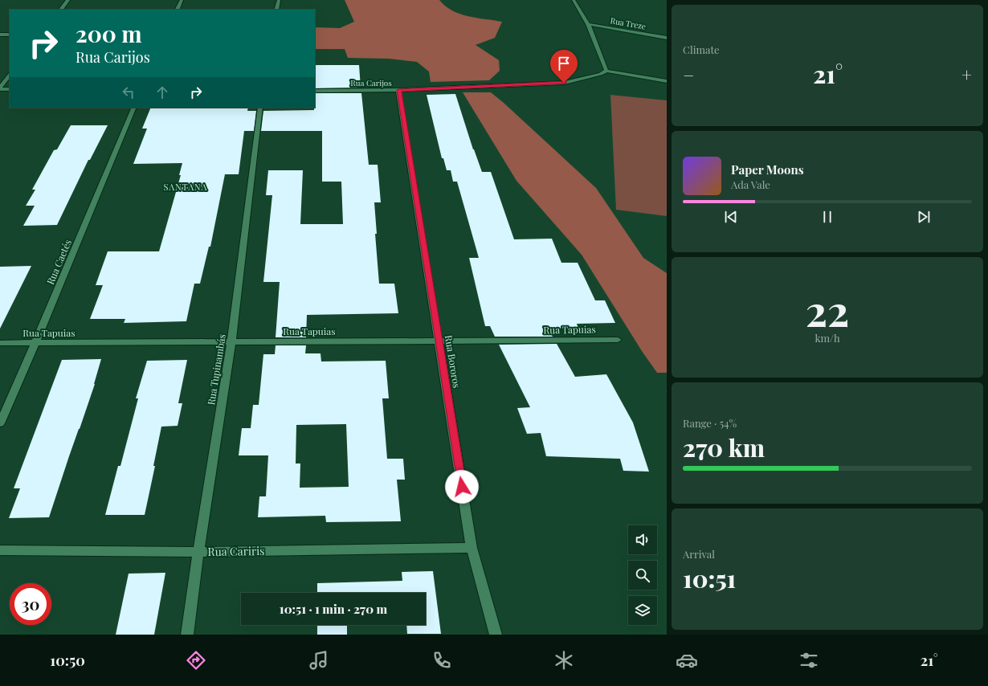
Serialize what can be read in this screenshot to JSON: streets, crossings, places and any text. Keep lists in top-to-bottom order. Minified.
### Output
{"streets":{"street":["Rua Treze","Rua Carijos","Rua Caetés","Rua Tapuias","Rua Bororos","Rua Tupinambás","Rua Cariris"]},"crossings":[["Rua Carijos","Rua Bororos"],["Rua Caetés","Rua Tapuias"],["Rua Tapuias","Rua Bororos"],["Rua Tapuias","Rua Tupinambás"],["Rua Bororos","Rua Cariris"],["Rua Tupinambás","Rua Cariris"]],"districts":["SANTANA"],"page":{"tile":["Climate",["22","km/h"],["Range · 54%","270 km"],["Arrival","10:51"]],"turn":["200 m","Rua Carijos"],"heat":["−","21°","+"],"song":["Paper Moons","Ada Vale"],"limit":"30","trip":"10:51 · 1 min · 270 m","tabs":["10:50","21°"]}}
